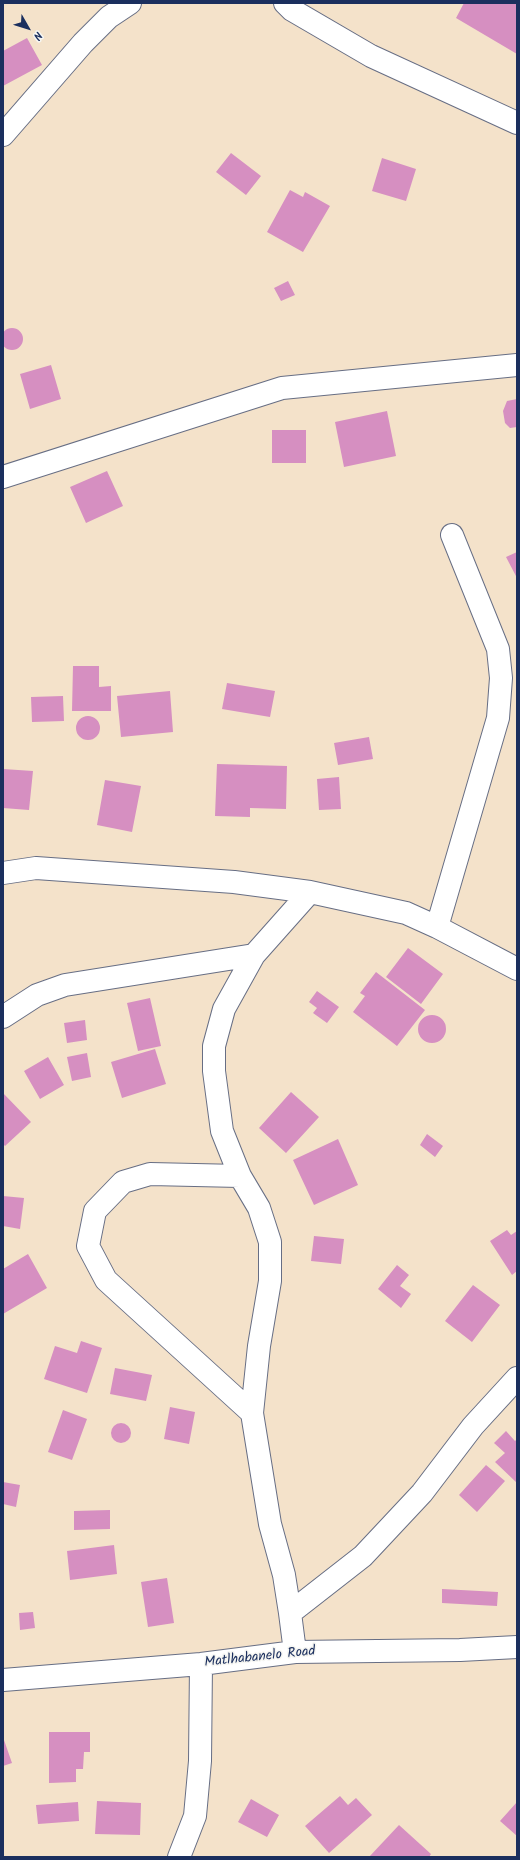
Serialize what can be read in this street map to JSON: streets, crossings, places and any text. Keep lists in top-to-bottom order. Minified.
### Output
{"streets":{"street":["Matlhabanelo Road"]},"north":"bottom right"}
